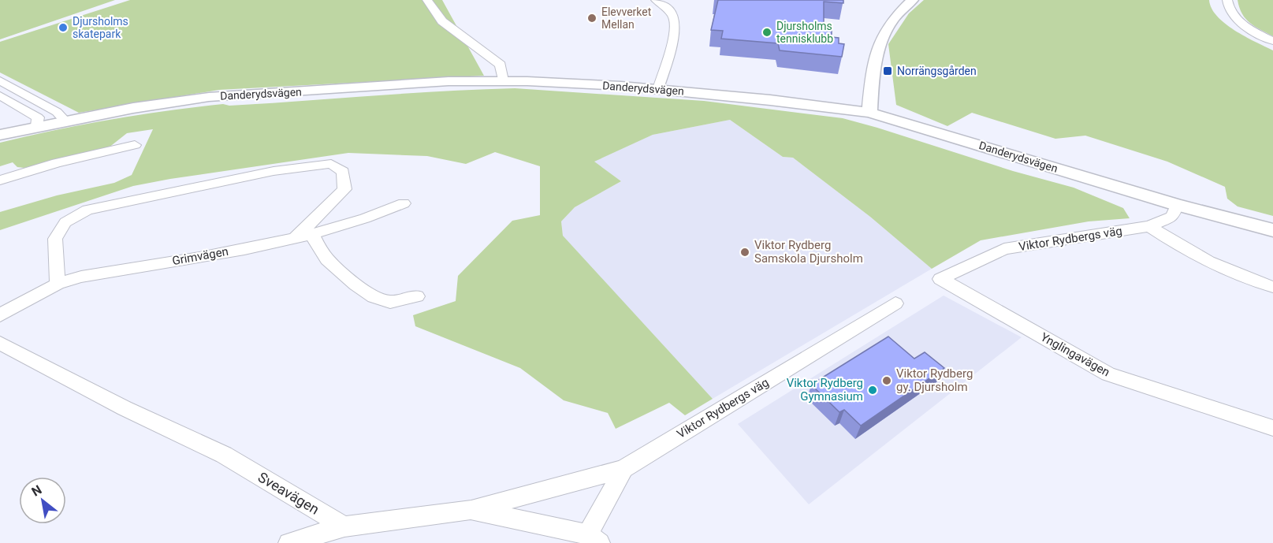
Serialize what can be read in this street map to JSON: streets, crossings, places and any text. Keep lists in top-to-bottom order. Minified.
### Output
{"streets":{"street":["Danderydsvägen","Viktor Rydbergs väg","Grimvägen","Ynglingavägen","Sveavägen"]},"crossings":[["Danderydsvägen","Viktor Rydbergs väg"],["Viktor Rydbergs väg","Ynglingavägen"]],"places":{"other":["Elevverket Mellan","Djursholms skatepark","Djursholms tennisklubb","Viktor Rydberg Samskola Djursholm","Viktor Rydberg gy. Djursholm","Viktor Rydberg Gymnasium"],"transit":["Norrängsgården"]},"north":"top left"}
